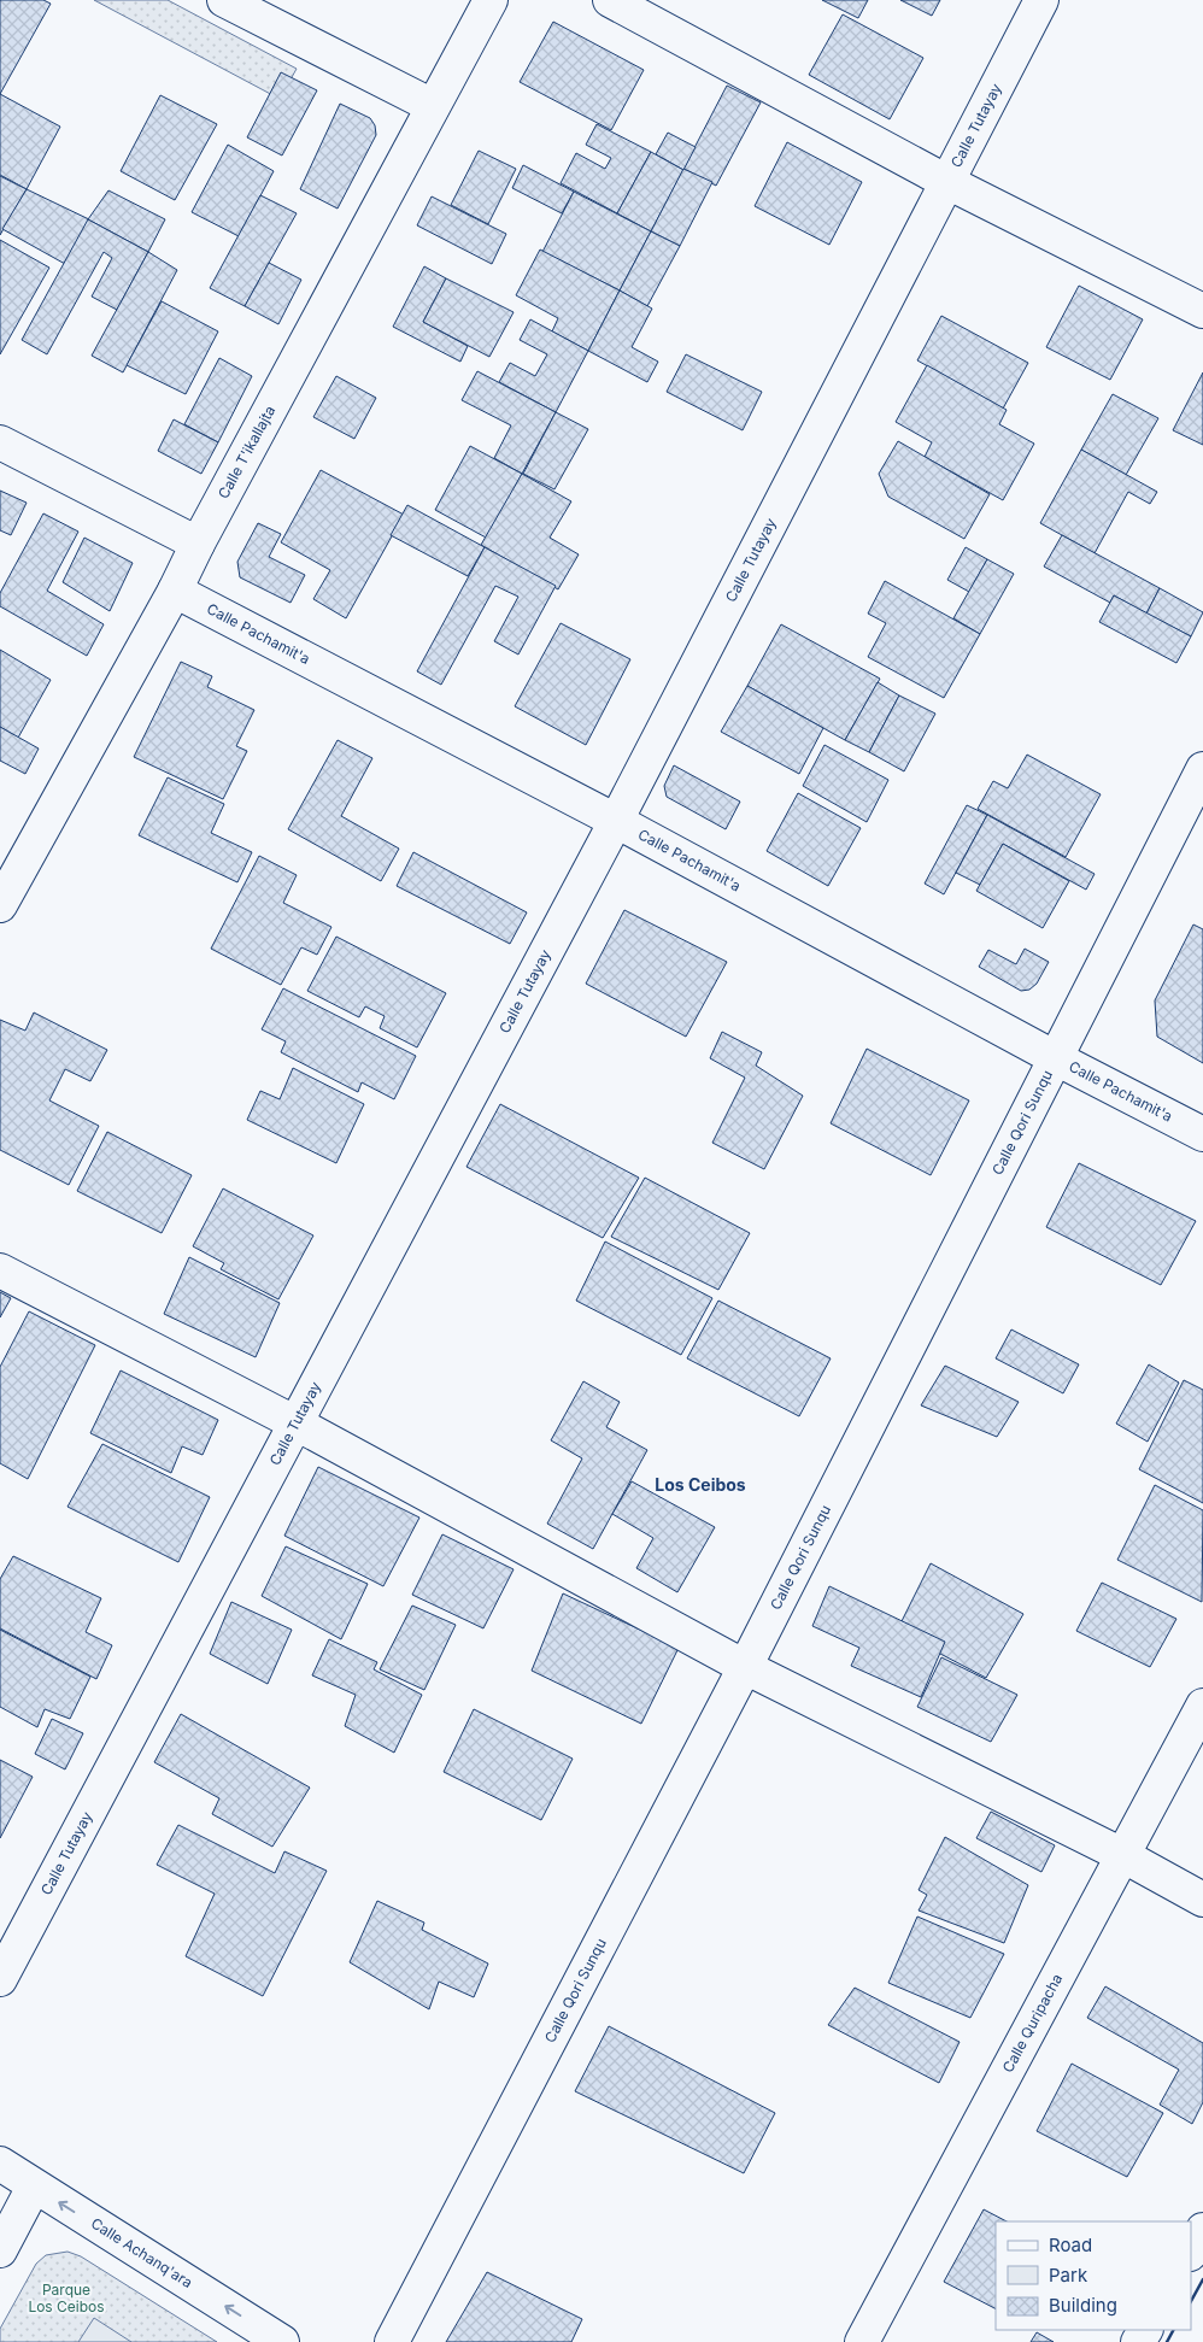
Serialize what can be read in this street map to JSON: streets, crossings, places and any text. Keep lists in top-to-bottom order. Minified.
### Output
{"streets":{"street":["Calle Tutayay","Calle T'ikallajta","Calle Pachamit'a","Calle Qori Sunqu","Calle Quripacha","Calle Achanq'ara"]},"crossings":[["Calle Tutayay","Calle Pachamit'a"],["Calle T'ikallajta","Calle Pachamit'a"],["Calle Pachamit'a","Calle Qori Sunqu"]],"one_way":["Calle Achanq'ara"],"districts":["Los Ceibos"],"parks":["Parque Los Ceibos"],"legend":["Road","Park","Building"]}
